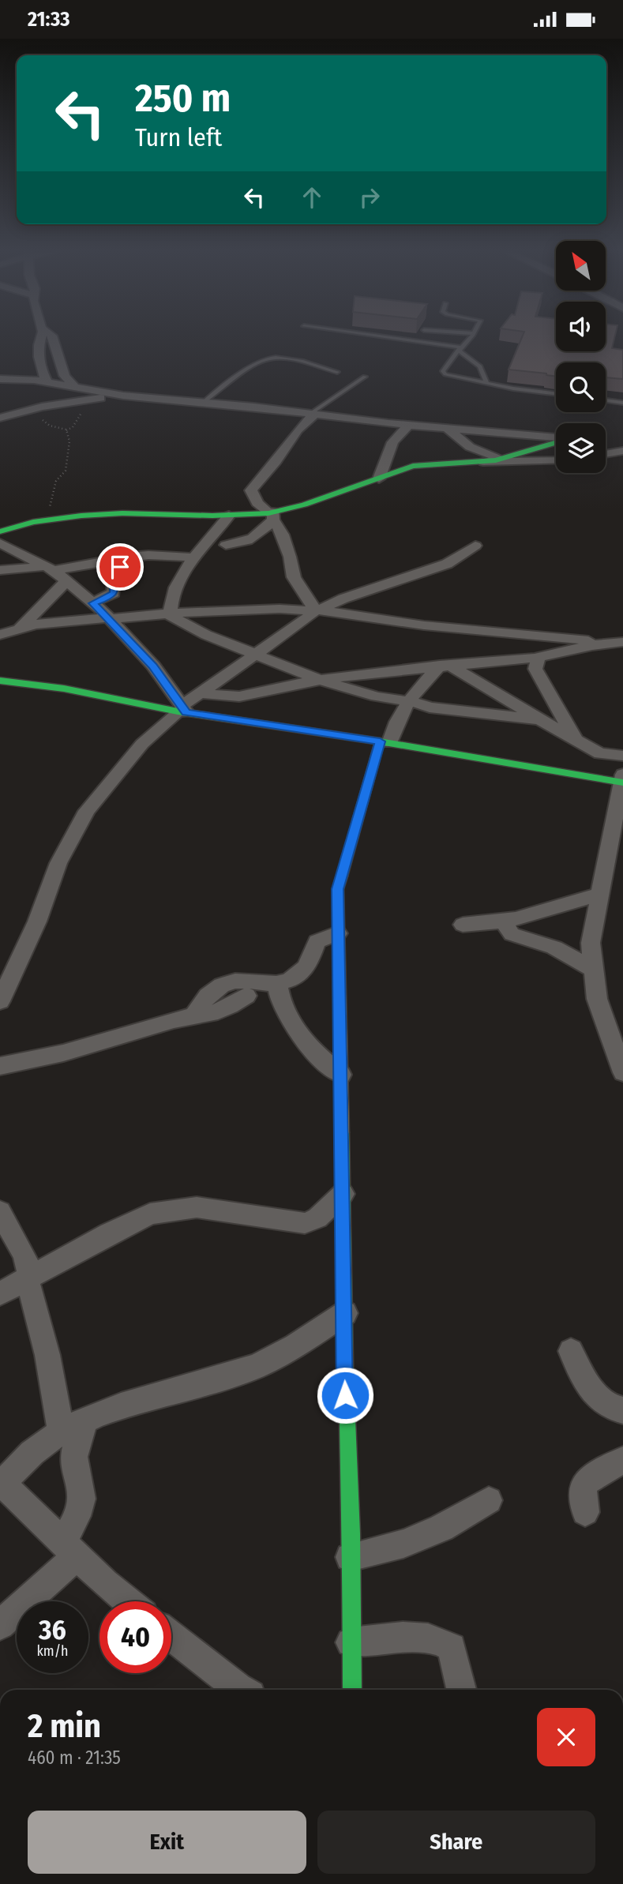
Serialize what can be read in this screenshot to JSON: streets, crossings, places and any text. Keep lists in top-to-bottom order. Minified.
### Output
{"north":"top left","page":{"status":"21:33","turn":["250 m","Turn left"],"speed":"36 km/h","limit":"40","heading":["2 min","460 m · 21:35"],"buttons":["Exit","Share"]}}
